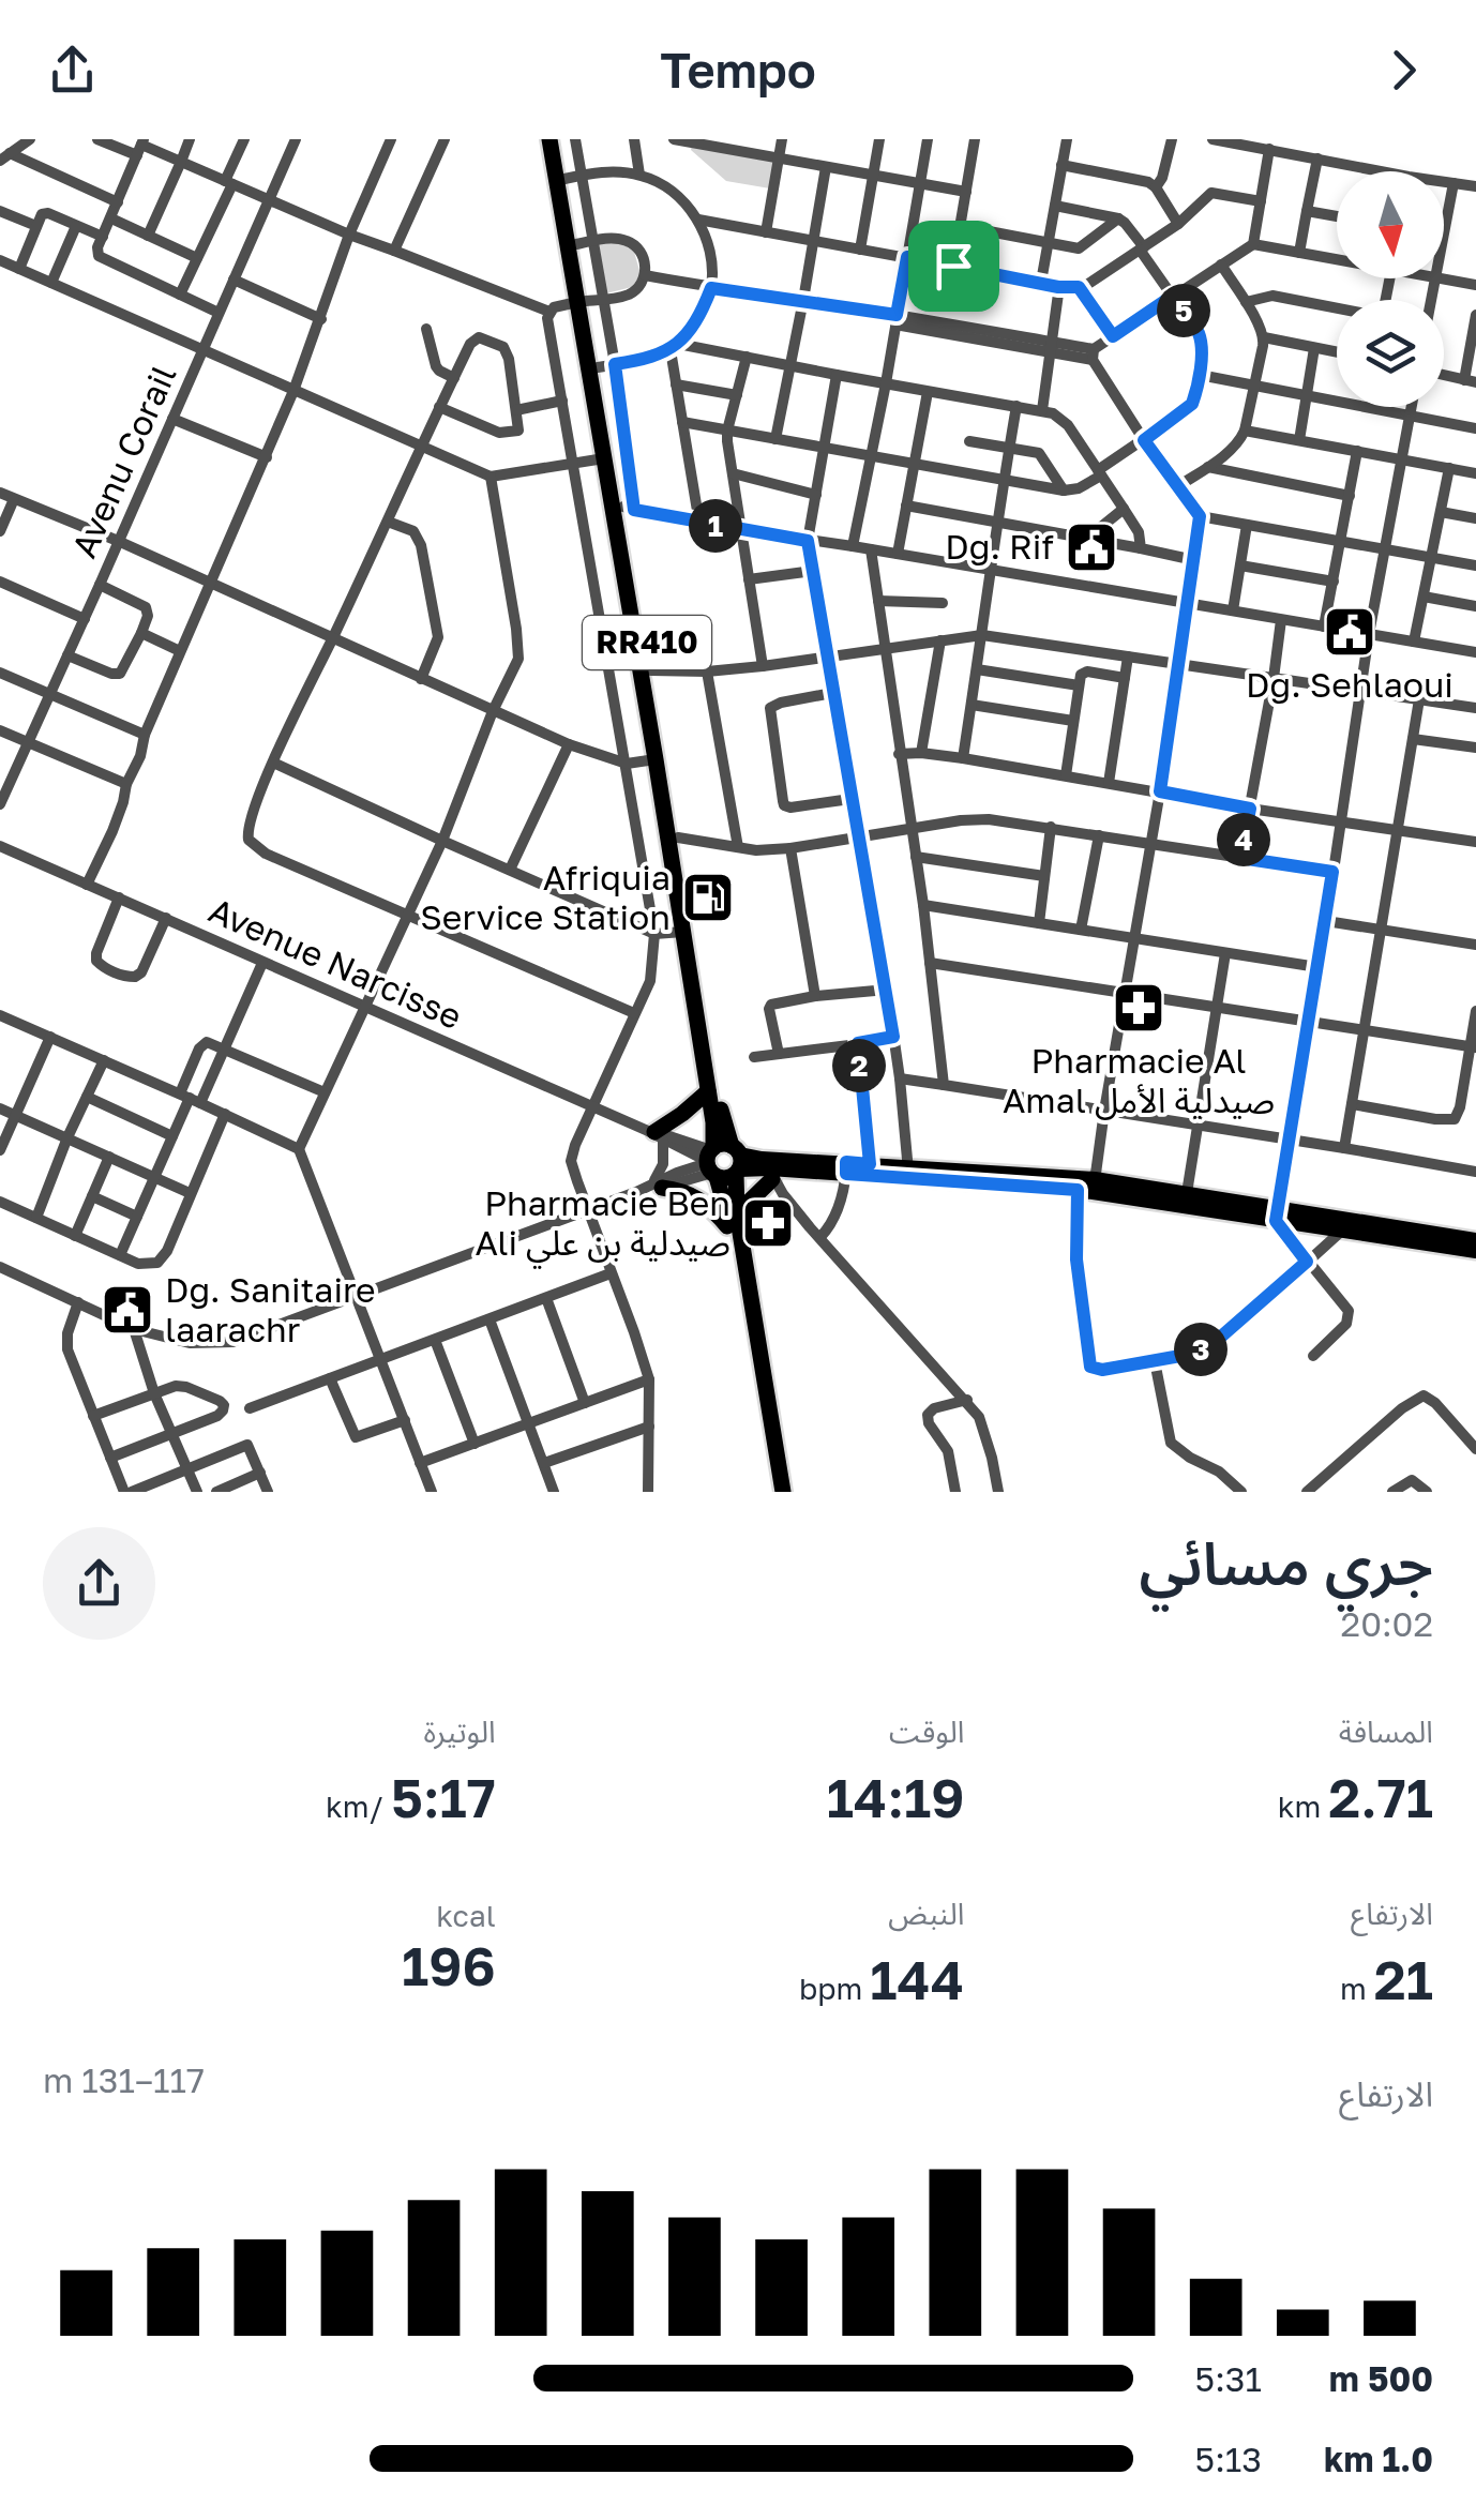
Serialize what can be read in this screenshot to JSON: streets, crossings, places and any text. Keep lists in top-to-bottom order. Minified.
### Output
{"streets":{"highway":["RR410"],"street":["Avenu Corail","Avenue Narcisse"]},"crossings":[["RR410","Avenue Narcisse"]],"places":{"public building":["Dg. Rif","Dg. Sehlaoui","Dg. Sanitaire laarachr"],"fuel station":["Afriquia Service Station"],"pharmacy":["Pharmacie Al Amal صيدلية الأمل","Pharmacie Ben Ali صيدلية بن علي"]},"north":"bottom","page":{"header":"Tempo","pins":["5","1","4","2","3"],"heading":["جري مسائي","20:02"],"stats":[["المسافة","2.71 km"],["الوقت","14:19"],["الوتيرة","5:17 /km"],["الارتفاع","21 m"],["النبض","144 bpm"],["kcal","196"]],"chart":["الارتفاع","117–131 m"],"list":[{"name":"500 m","note":"5:31"},{"name":"1.0 km","note":"5:13"}]}}
